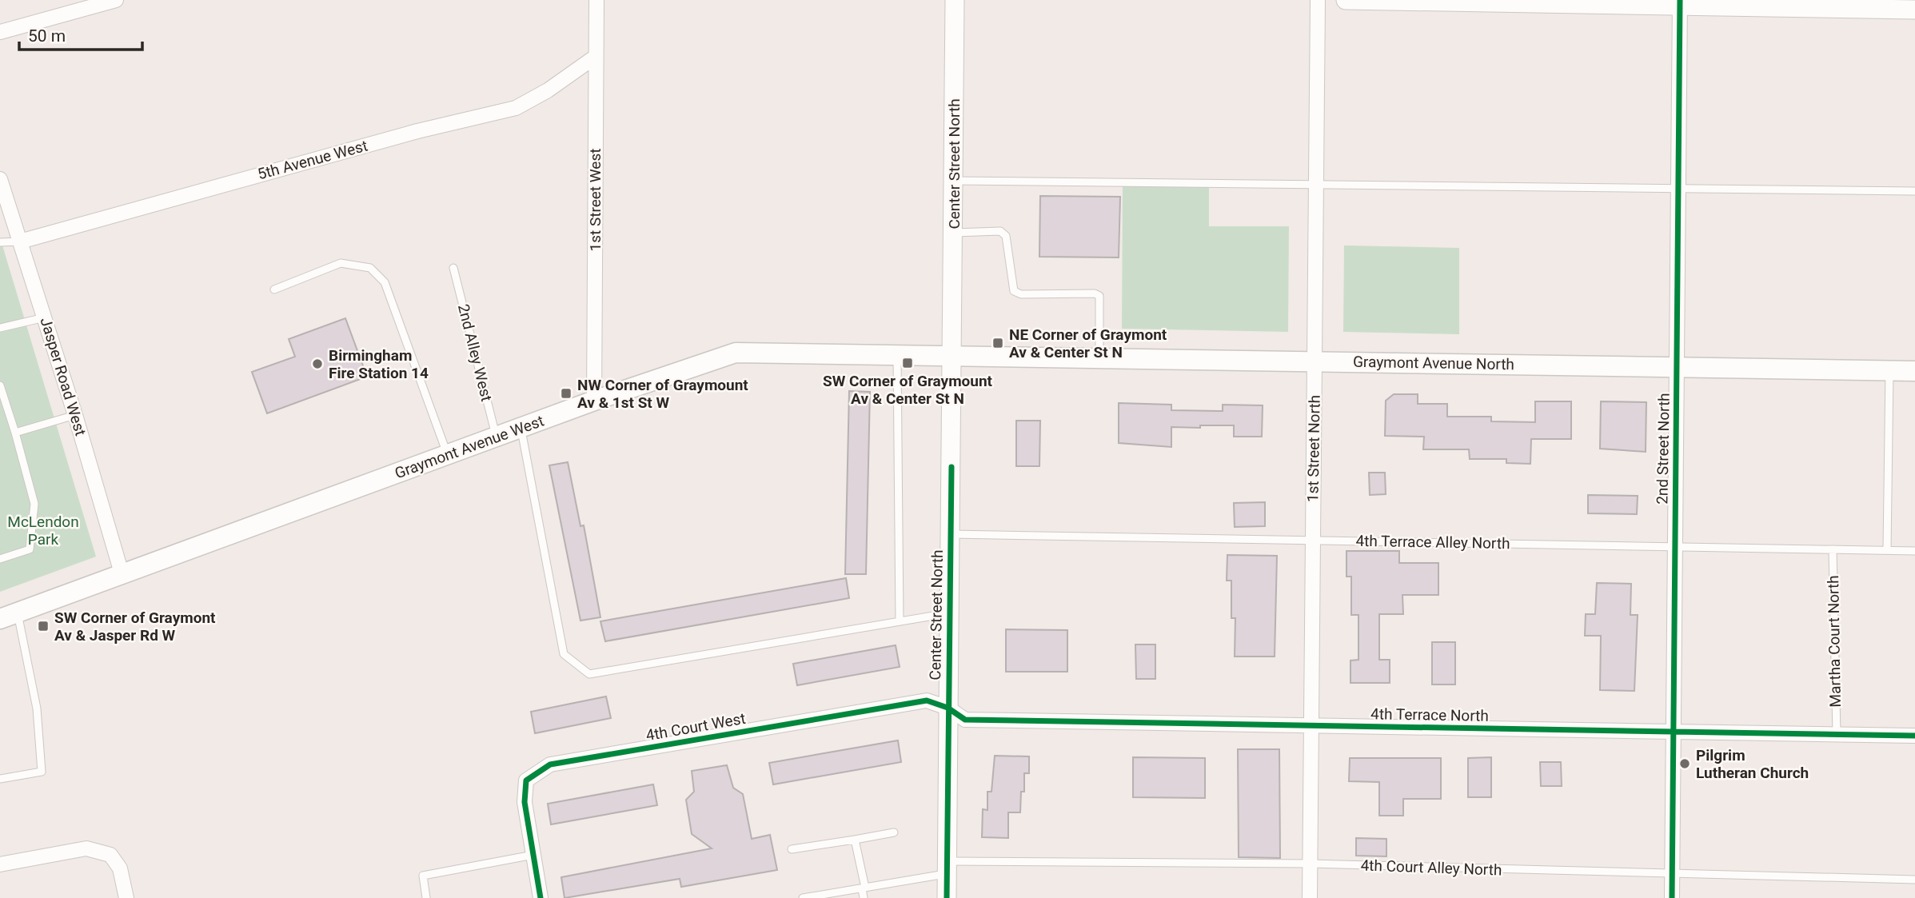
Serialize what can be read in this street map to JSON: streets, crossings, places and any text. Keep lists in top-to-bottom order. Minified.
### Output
{"streets":{"main road":["Graymont Avenue North","Graymont Avenue West"],"street":["5th Avenue West","Center Street North","1st Street West","Jasper Road West","1st Street North","2nd Street North","4th Terrace North","4th Court West"],"lane":["2nd Alley West","4th Terrace Alley North","Martha Court North","4th Court Alley North"]},"crossings":[["5th Avenue West","1st Street West"],["5th Avenue West","Jasper Road West"],["Center Street North","Graymont Avenue North"],["Center Street North","Graymont Avenue West"],["Center Street North","4th Terrace Alley North"],["Center Street North","4th Terrace North"],["Center Street North","4th Court West"],["Center Street North","4th Court Alley North"],["1st Street West","Graymont Avenue West"],["2nd Alley West","Graymont Avenue West"],["Graymont Avenue North","Graymont Avenue West"],["Graymont Avenue North","1st Street North"],["Graymont Avenue North","2nd Street North"],["Jasper Road West","Graymont Avenue West"],["1st Street North","4th Terrace Alley North"],["1st Street North","4th Terrace North"],["1st Street North","4th Court Alley North"],["2nd Street North","4th Terrace Alley North"],["2nd Street North","4th Terrace North"],["2nd Street North","4th Court Alley North"],["4th Terrace Alley North","Martha Court North"],["Martha Court North","4th Terrace North"],["4th Terrace North","4th Court West"]],"parks":["McLendon Park"],"places":{"transit":["NE Corner of Graymont Av & Center St N","SW Corner of Graymount Av & Center St N","NW Corner of Graymount Av & 1st St W","SW Corner of Graymont Av & Jasper Rd W"],"other":["Birmingham Fire Station 14","Pilgrim Lutheran Church"]},"scale_bar":"50 m"}
